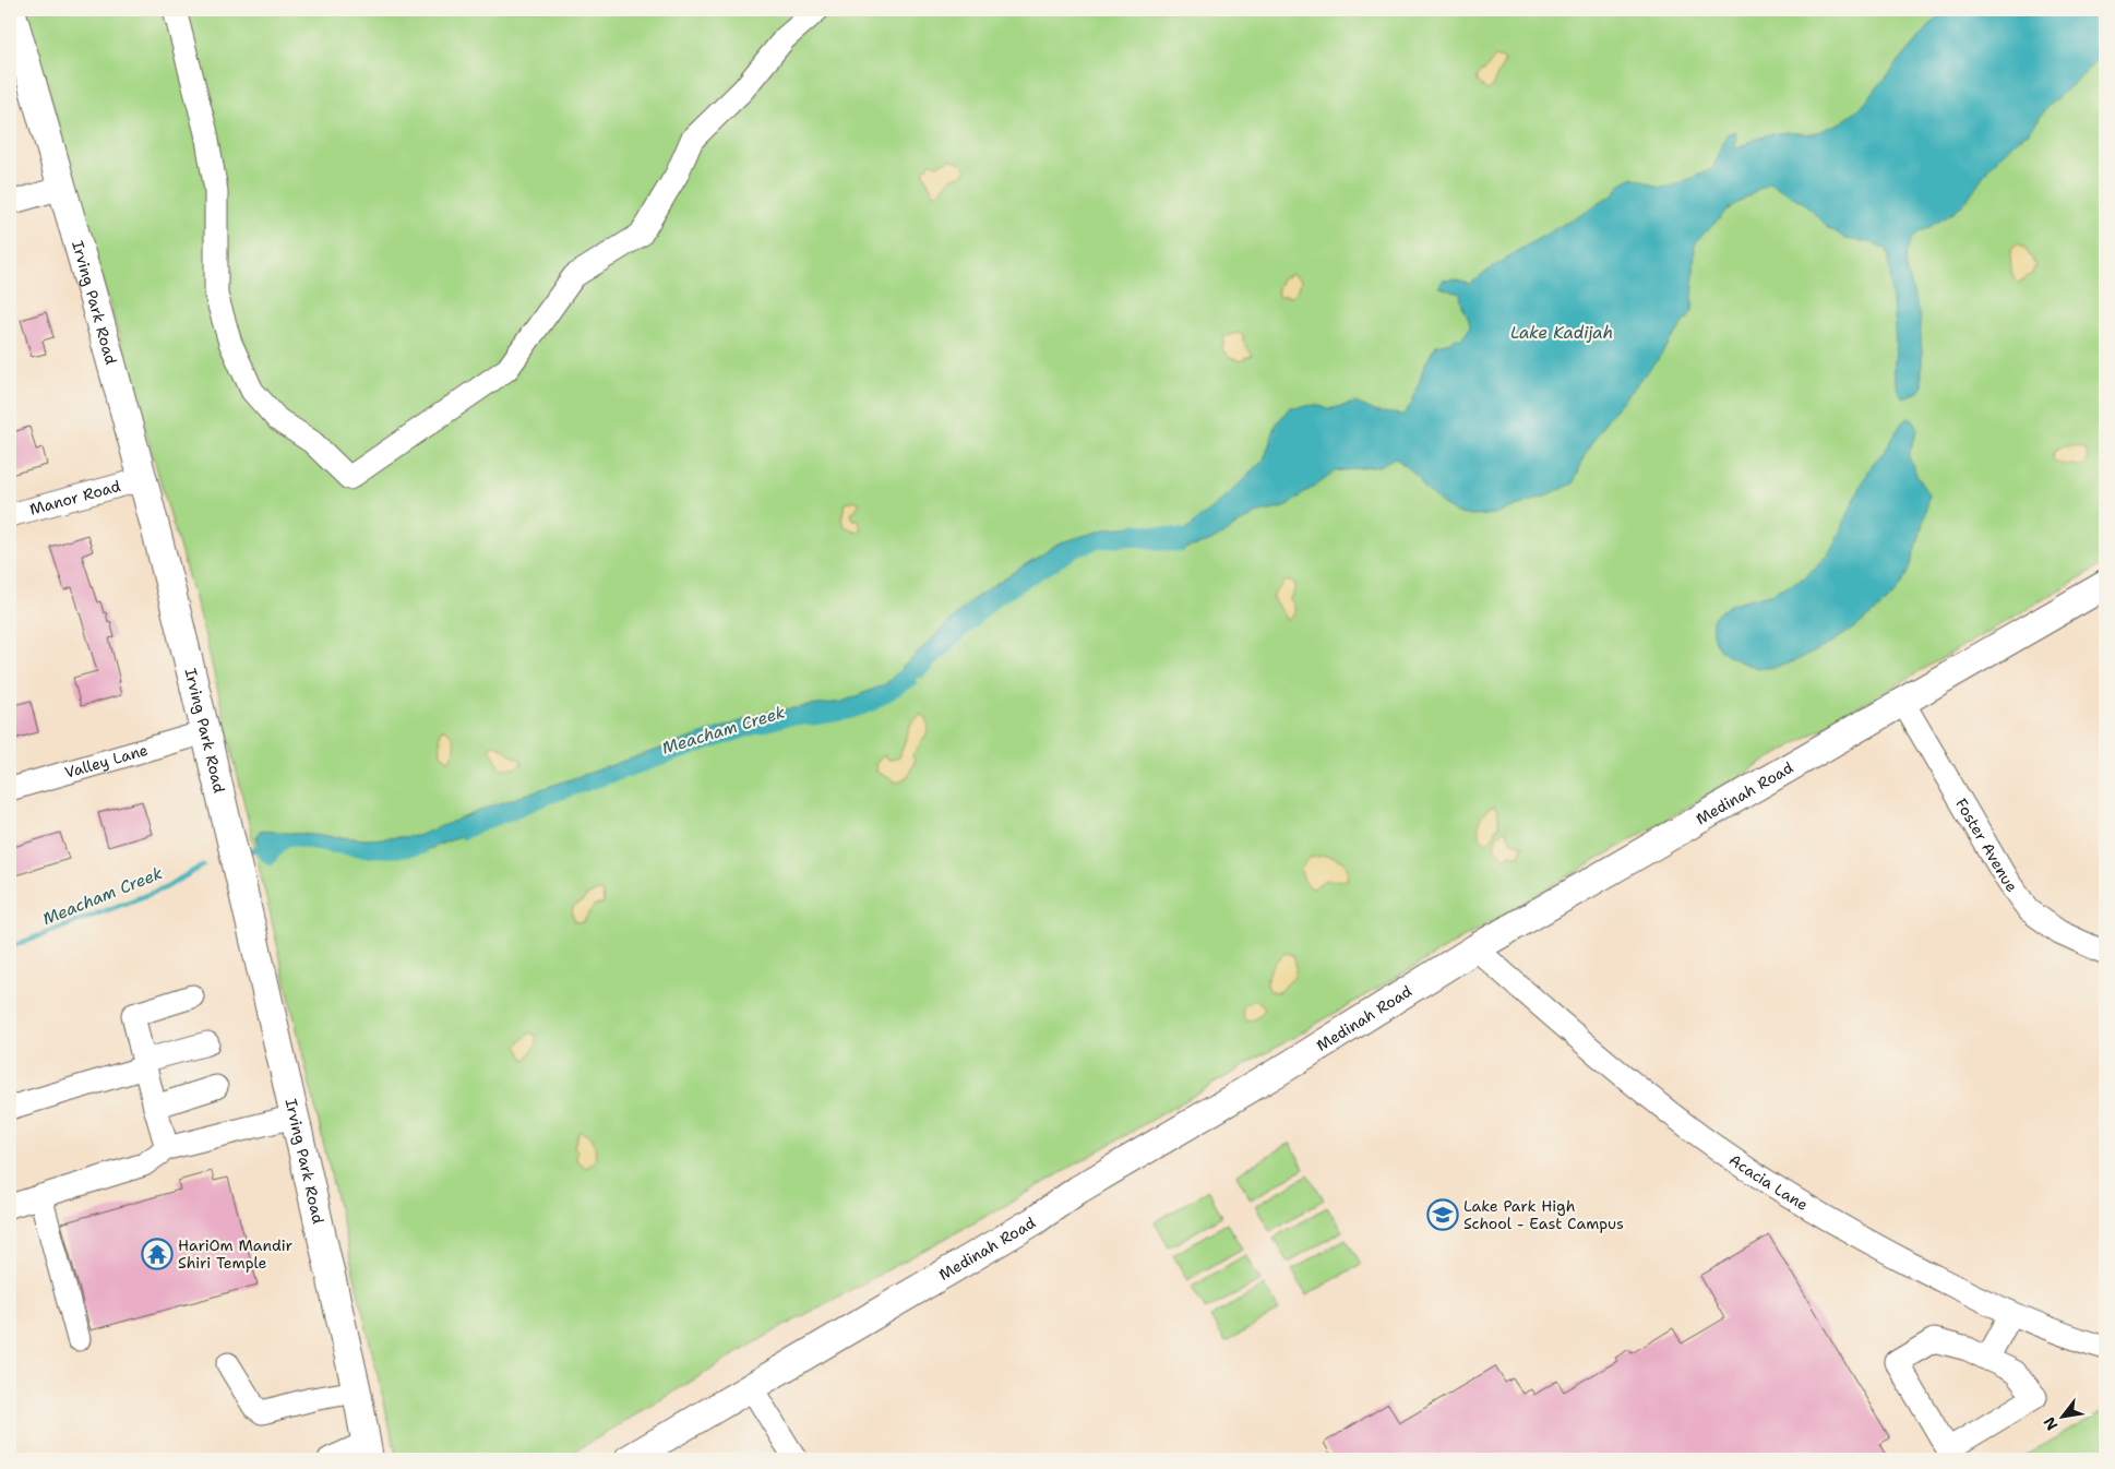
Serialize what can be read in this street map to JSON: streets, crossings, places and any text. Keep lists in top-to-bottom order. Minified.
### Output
{"streets":{"main road":["Irving Park Road","Medinah Road"],"street":["Manor Road","Valley Lane","Foster Avenue","Acacia Lane"]},"crossings":[["Irving Park Road","Manor Road"],["Irving Park Road","Valley Lane"],["Medinah Road","Foster Avenue"],["Medinah Road","Acacia Lane"]],"water":["Lake Kadijah","Meacham Creek"],"places":{"school or university":["Lake Park High School - East Campus"],"temple":["HariOm Mandir Shiri Temple"]},"north":"bottom left"}
